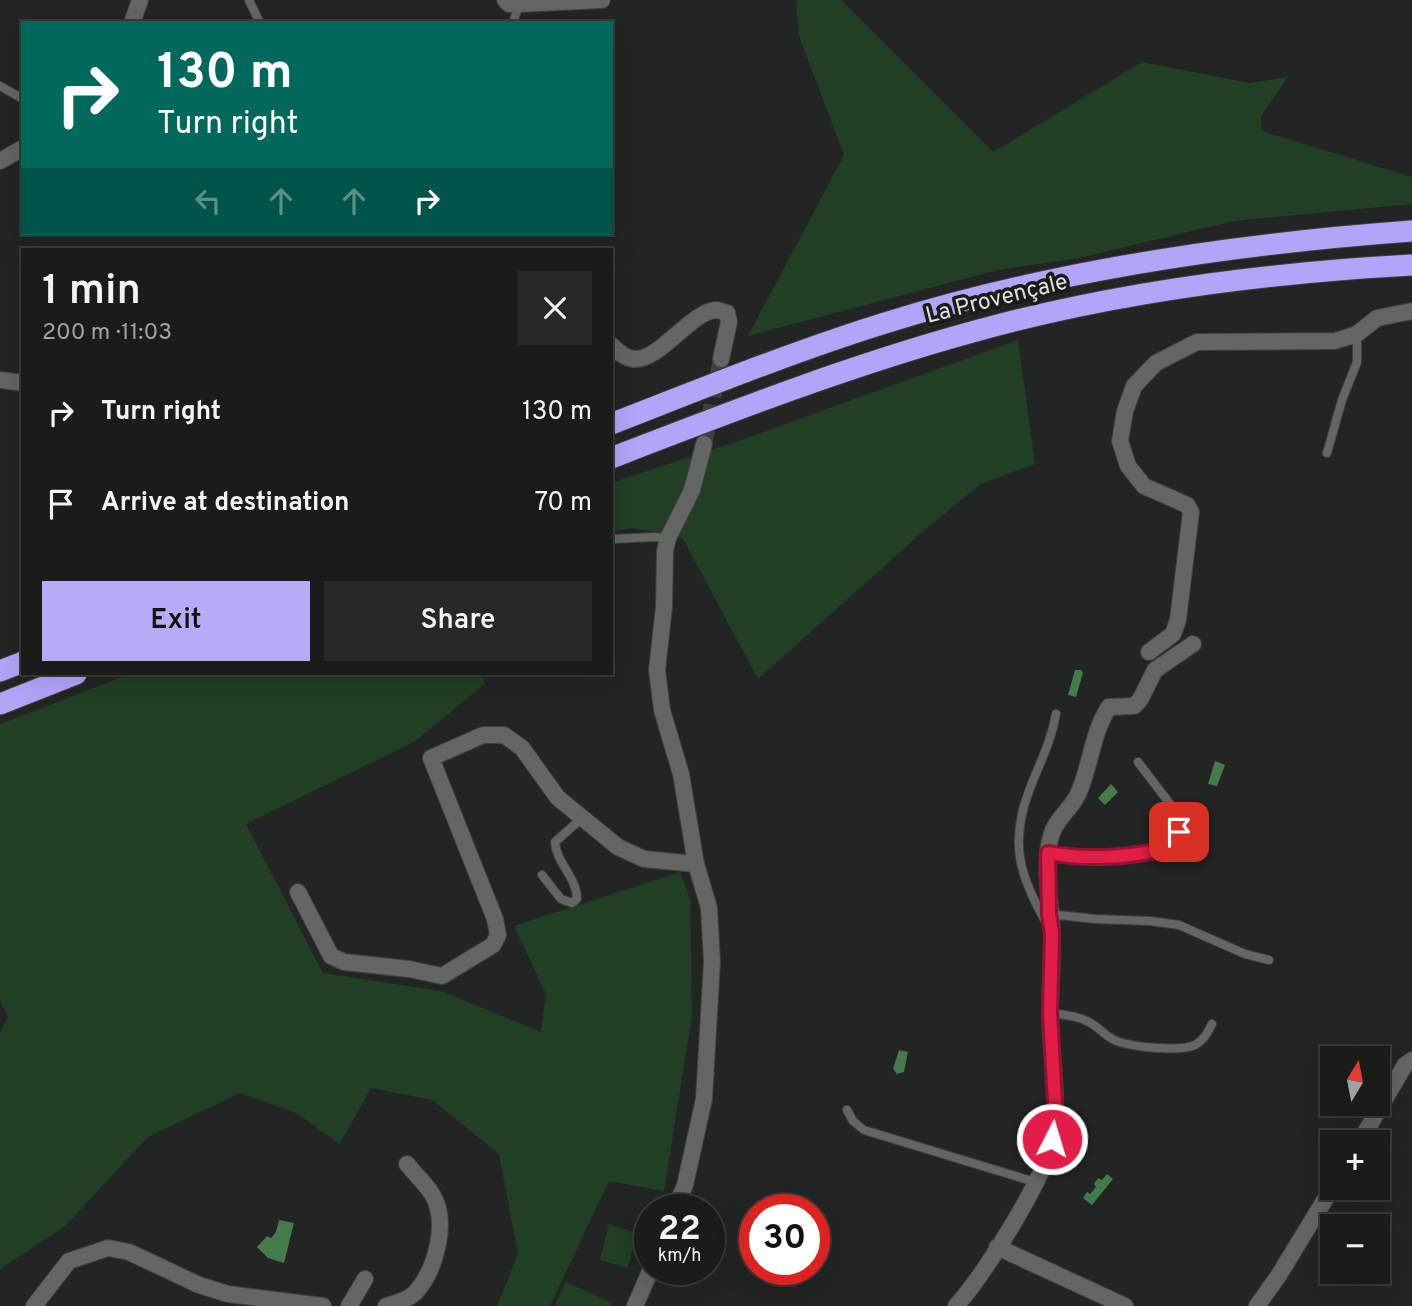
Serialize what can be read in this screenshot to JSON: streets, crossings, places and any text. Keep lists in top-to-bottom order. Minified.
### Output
{"streets":{"highway":["La Provençale"]},"north":"top","page":{"turn":["130 m","Turn right"],"heading":["1 min","200 m · 11:03"],"list":[{"name":"Turn right","value":"130 m"},{"name":"Arrive at destination","value":"70 m"}],"buttons":["Exit","Share"],"map_buttons":["+","−"],"speed":"22 km/h","limit":"30"}}
